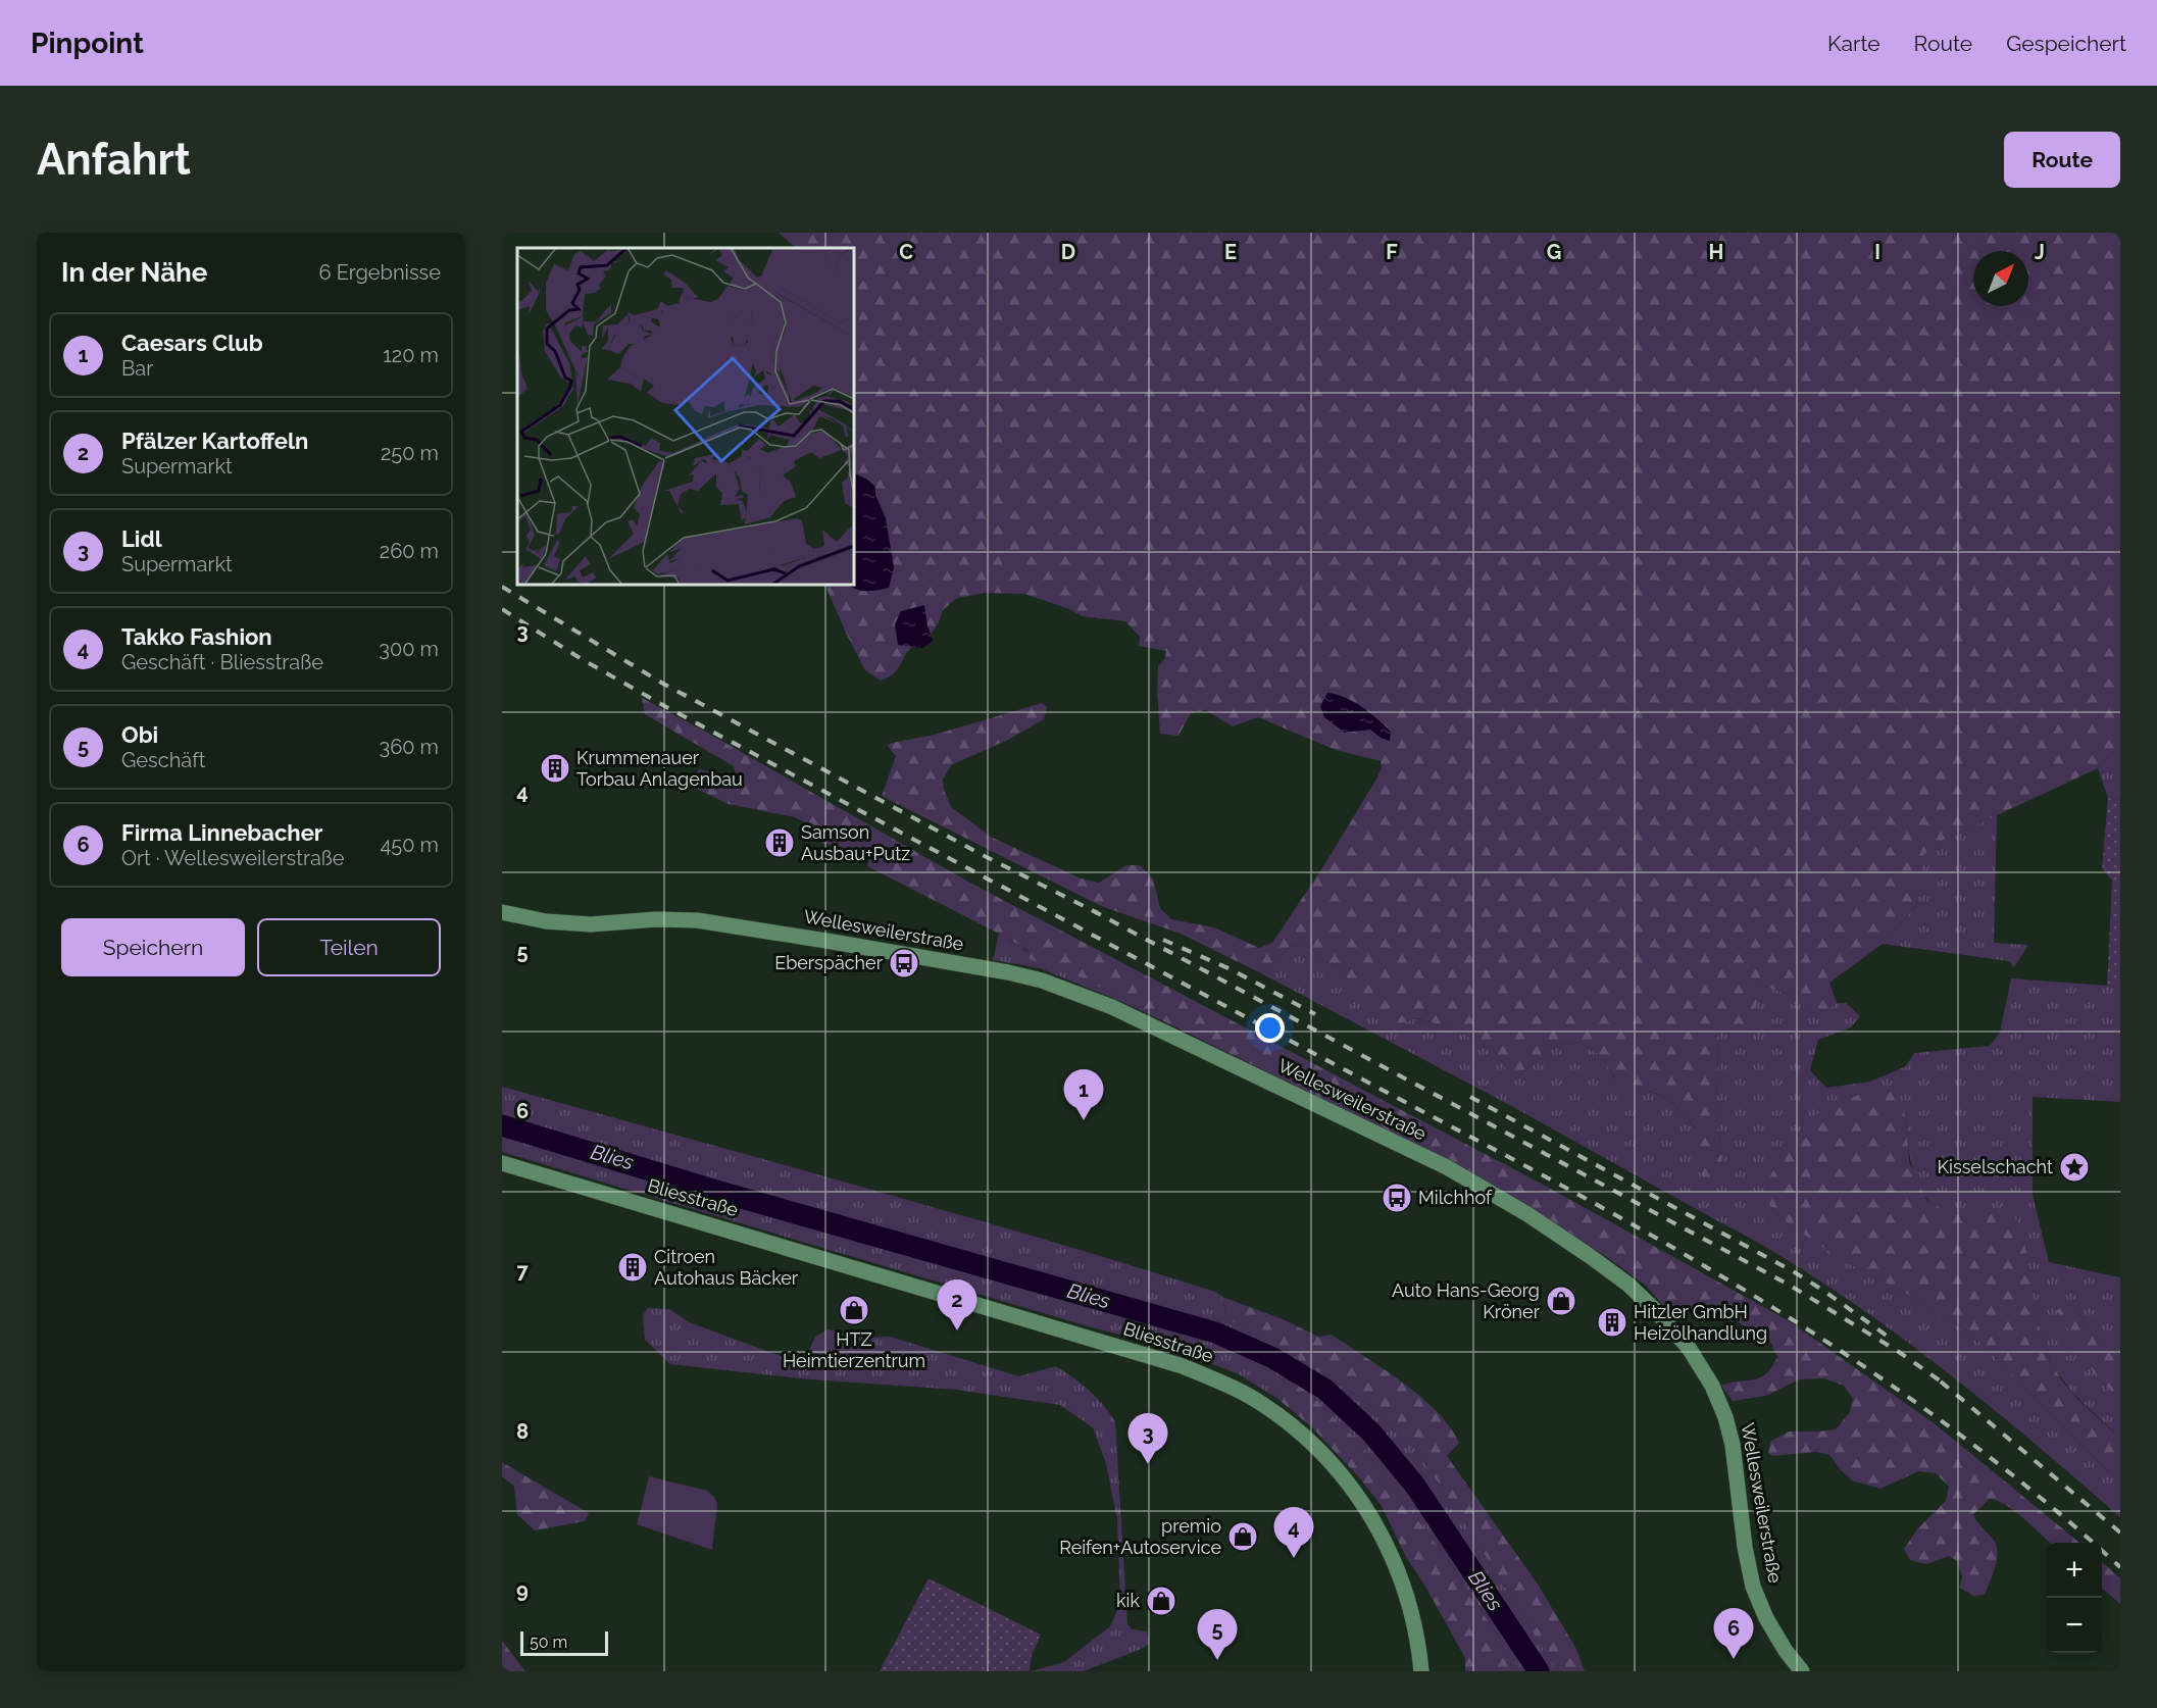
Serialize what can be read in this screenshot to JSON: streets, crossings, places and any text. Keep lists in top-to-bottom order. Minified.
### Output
{"streets":{"street":["Wellesweilerstraße","Bliesstraße"]},"water":["Blies"],"places":{"building":["Krummenauer Torbau Anlagenbau","Samson Ausbau+Putz","Citroen Autohaus Bäcker","Hitzler GmbH Heizölhandlung"],"bus stop":["Eberspächer","Milchhof"],"place":["Kisselschacht"],"shop":["Auto Hans-Georg Kröner","HTZ Heimtierzentrum","premio Reifen+Autoservice","kik"]},"scale_bar":"50 m","north":"top right","page":{"header":"Pinpoint","nav":["Karte","Route","Gespeichert"],"buttons":["Route",["Speichern","Teilen"]],"title":"Anfahrt","heading":["In der Nähe","6 Ergebnisse"],"list":[{"mark":"1","name":"Caesars Club","note":"Bar","value":"120 m"},{"mark":"2","name":"Pfälzer Kartoffeln","note":"Supermarkt","value":"250 m"},{"mark":"3","name":"Lidl","note":"Supermarkt","value":"260 m"},{"mark":"4","name":"Takko Fashion","note":"Geschäft · Bliesstraße","value":"300 m"},{"mark":"5","name":"Obi","note":"Geschäft","value":"360 m"},{"mark":"6","name":"Firma Linnebacher","note":"Ort · Wellesweilerstraße","value":"450 m"}],"pins":["1","2","3","4","6","5"],"map_buttons":["+","−"],"scale":"50 m"},"grid":{"columns":["C","D","E","F","G","H","I","J"],"rows":["3","4","5","6","7","8","9"]}}
